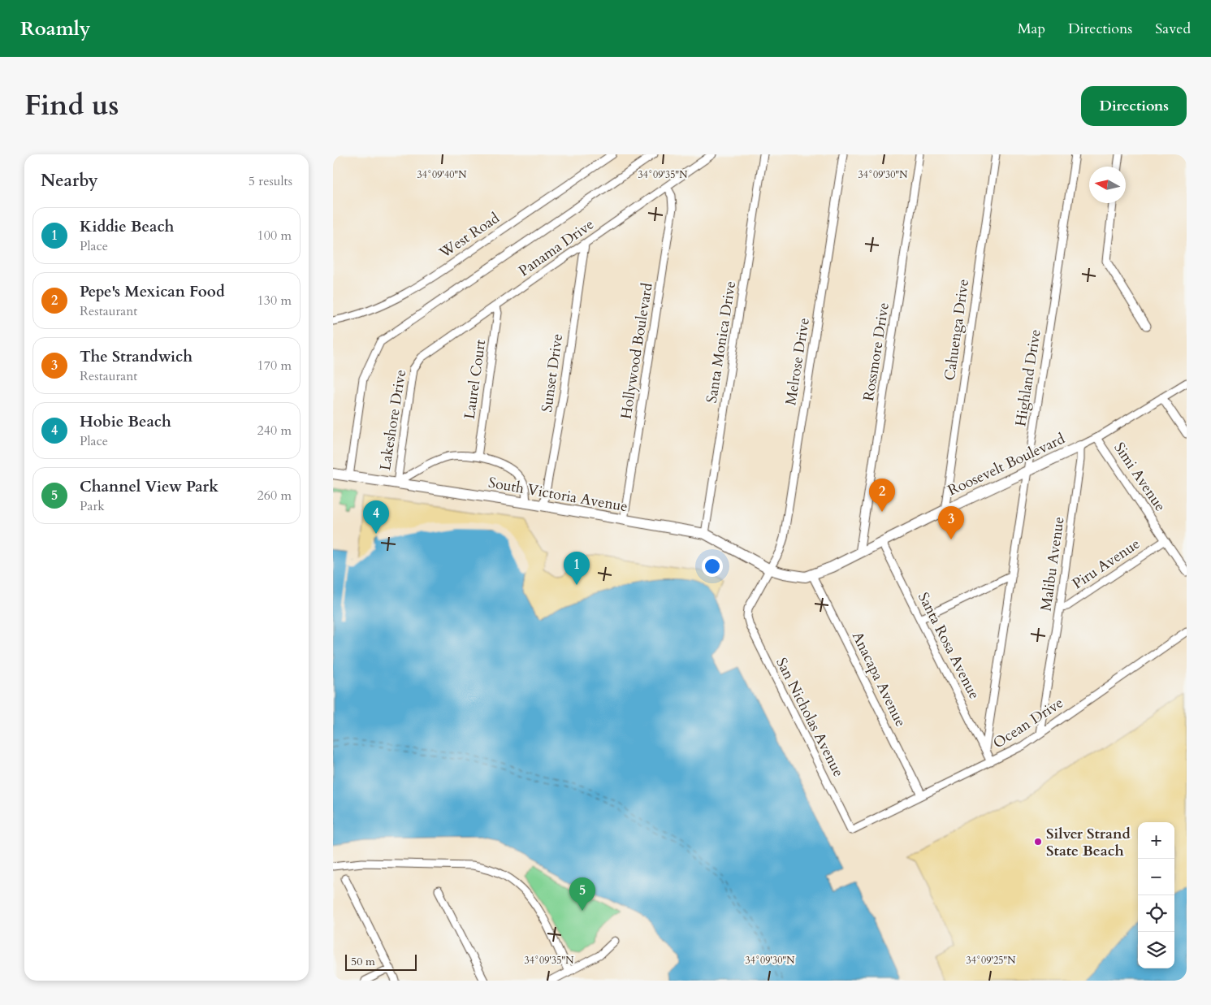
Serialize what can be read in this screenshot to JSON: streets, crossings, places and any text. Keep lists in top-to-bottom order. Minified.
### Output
{"streets":{"street":["West Road","Panama Drive","Cahuenga Drive","Santa Monica Drive","Hollywood Boulevard","Rossmore Drive","Melrose Drive","Sunset Drive","Highland Drive","Laurel Court","Lakeshore Drive","Roosevelt Boulevard","Simi Avenue","South Victoria Avenue","Malibu Avenue","Piru Avenue","Santa Rosa Avenue","Anacapa Avenue","San Nicholas Avenue","Ocean Drive"]},"crossings":[["Panama Drive","Hollywood Boulevard"],["Panama Drive","Sunset Drive"],["Panama Drive","Laurel Court"],["Panama Drive","Lakeshore Drive"],["Cahuenga Drive","Roosevelt Boulevard"],["Santa Monica Drive","South Victoria Avenue"],["Hollywood Boulevard","South Victoria Avenue"],["Rossmore Drive","Roosevelt Boulevard"],["Melrose Drive","Roosevelt Boulevard"],["Melrose Drive","South Victoria Avenue"],["Melrose Drive","San Nicholas Avenue"],["Sunset Drive","South Victoria Avenue"],["Highland Drive","Roosevelt Boulevard"],["Highland Drive","Santa Rosa Avenue"],["Lakeshore Drive","South Victoria Avenue"],["Roosevelt Boulevard","South Victoria Avenue"],["Roosevelt Boulevard","Malibu Avenue"],["Roosevelt Boulevard","Santa Rosa Avenue"],["Roosevelt Boulevard","Anacapa Avenue"],["Roosevelt Boulevard","San Nicholas Avenue"],["Simi Avenue","Piru Avenue"],["South Victoria Avenue","San Nicholas Avenue"],["Malibu Avenue","Piru Avenue"],["Malibu Avenue","Ocean Drive"],["Santa Rosa Avenue","Ocean Drive"],["Anacapa Avenue","Ocean Drive"],["San Nicholas Avenue","Ocean Drive"]],"places":["Silver Strand State Beach"],"scale_bar":"50 m","north":"left","page":{"header":"Roamly","nav":["Map","Directions","Saved"],"title":"Find us","buttons":"Directions","heading":["Nearby","5 results"],"list":[{"mark":"1","name":"Kiddie Beach","note":"Place","value":"100 m"},{"mark":"2","name":"Pepe's Mexican Food","note":"Restaurant","value":"130 m"},{"mark":"3","name":"The Strandwich","note":"Restaurant","value":"170 m"},{"mark":"4","name":"Hobie Beach","note":"Place","value":"240 m"},{"mark":"5","name":"Channel View Park","note":"Park","value":"260 m"}],"pins":["2","4","3","1","5"],"map_buttons":["+","−"],"scale":"50 m"},"coordinates":["34°09'40\"N","34°09'35\"N","34°09'30\"N","34°09'25\"N"]}
